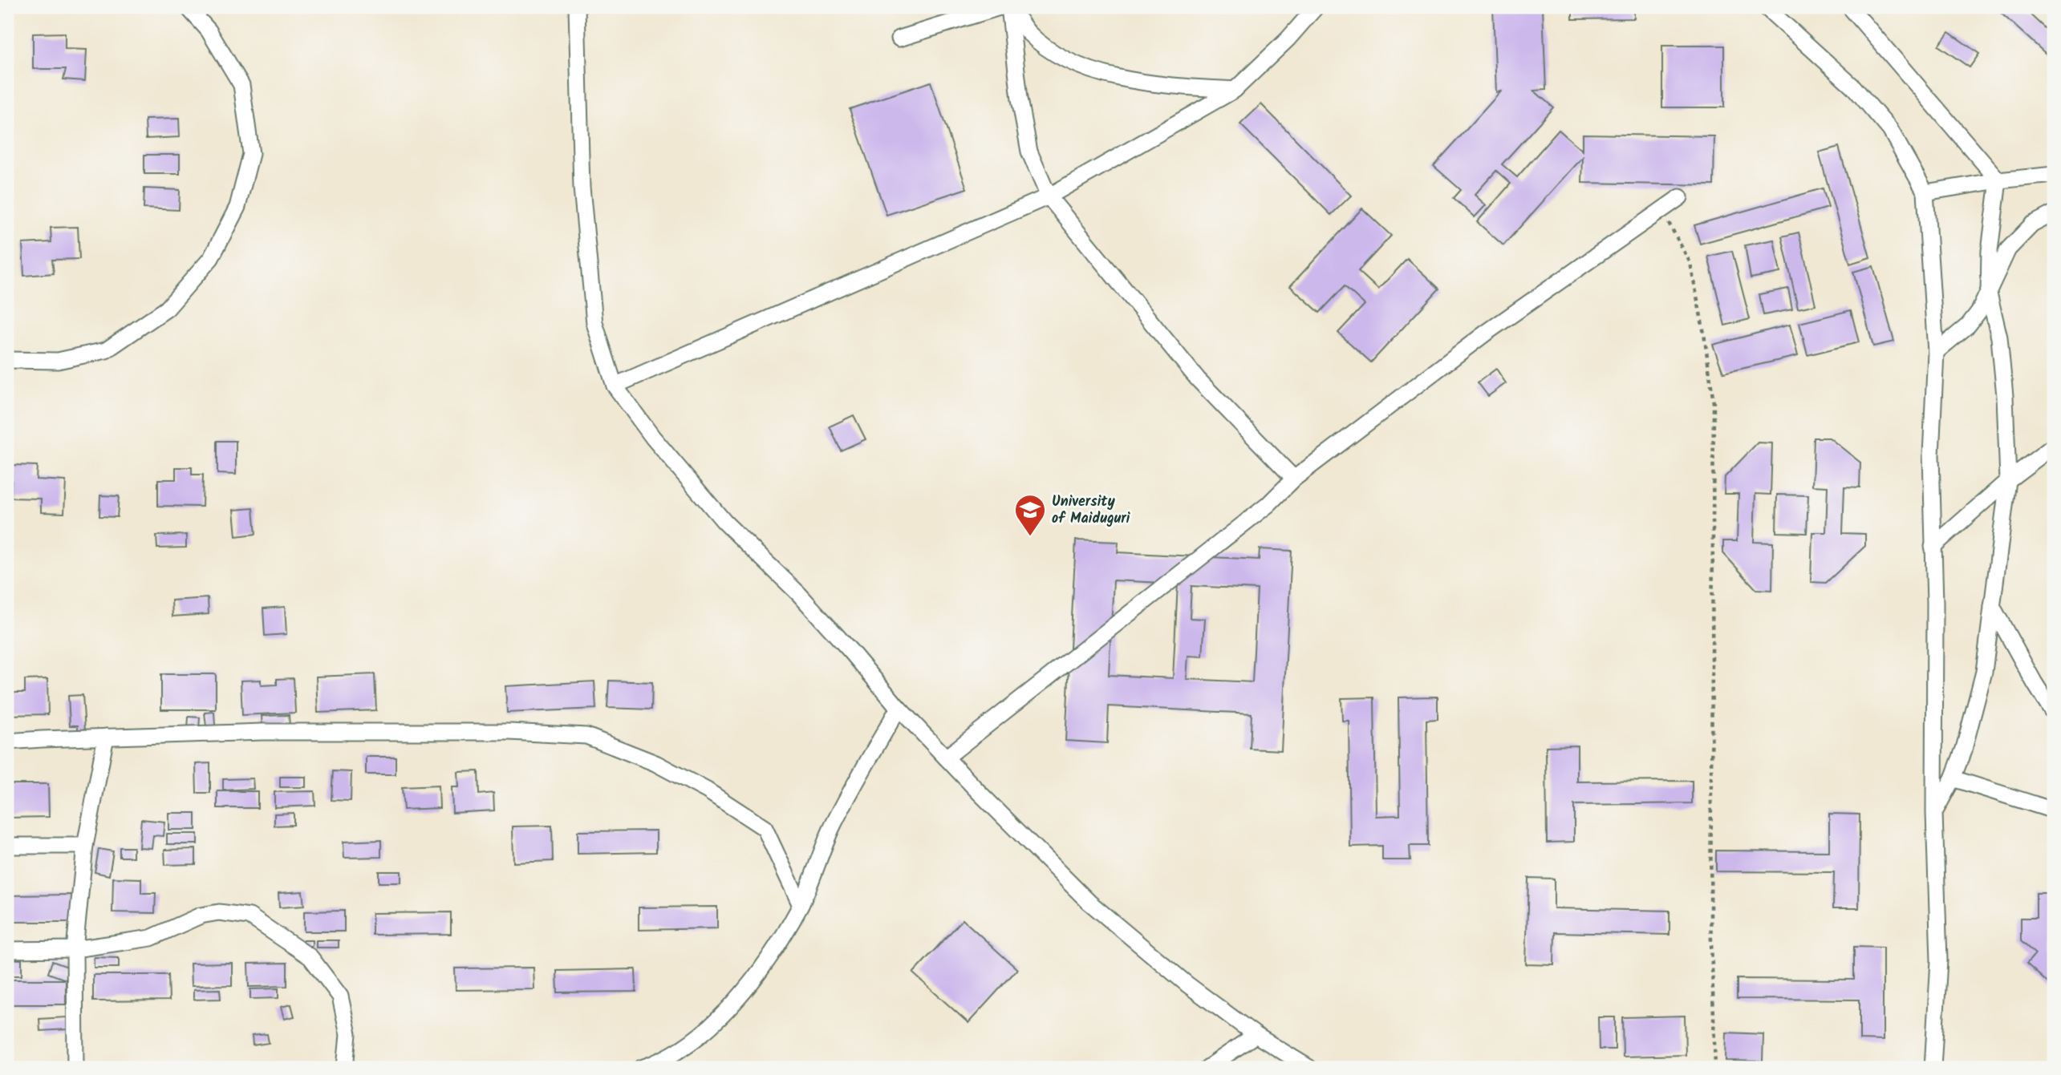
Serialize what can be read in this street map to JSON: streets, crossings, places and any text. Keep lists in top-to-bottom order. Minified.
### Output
{"places":{"school or university":["University of Maiduguri"]}}
